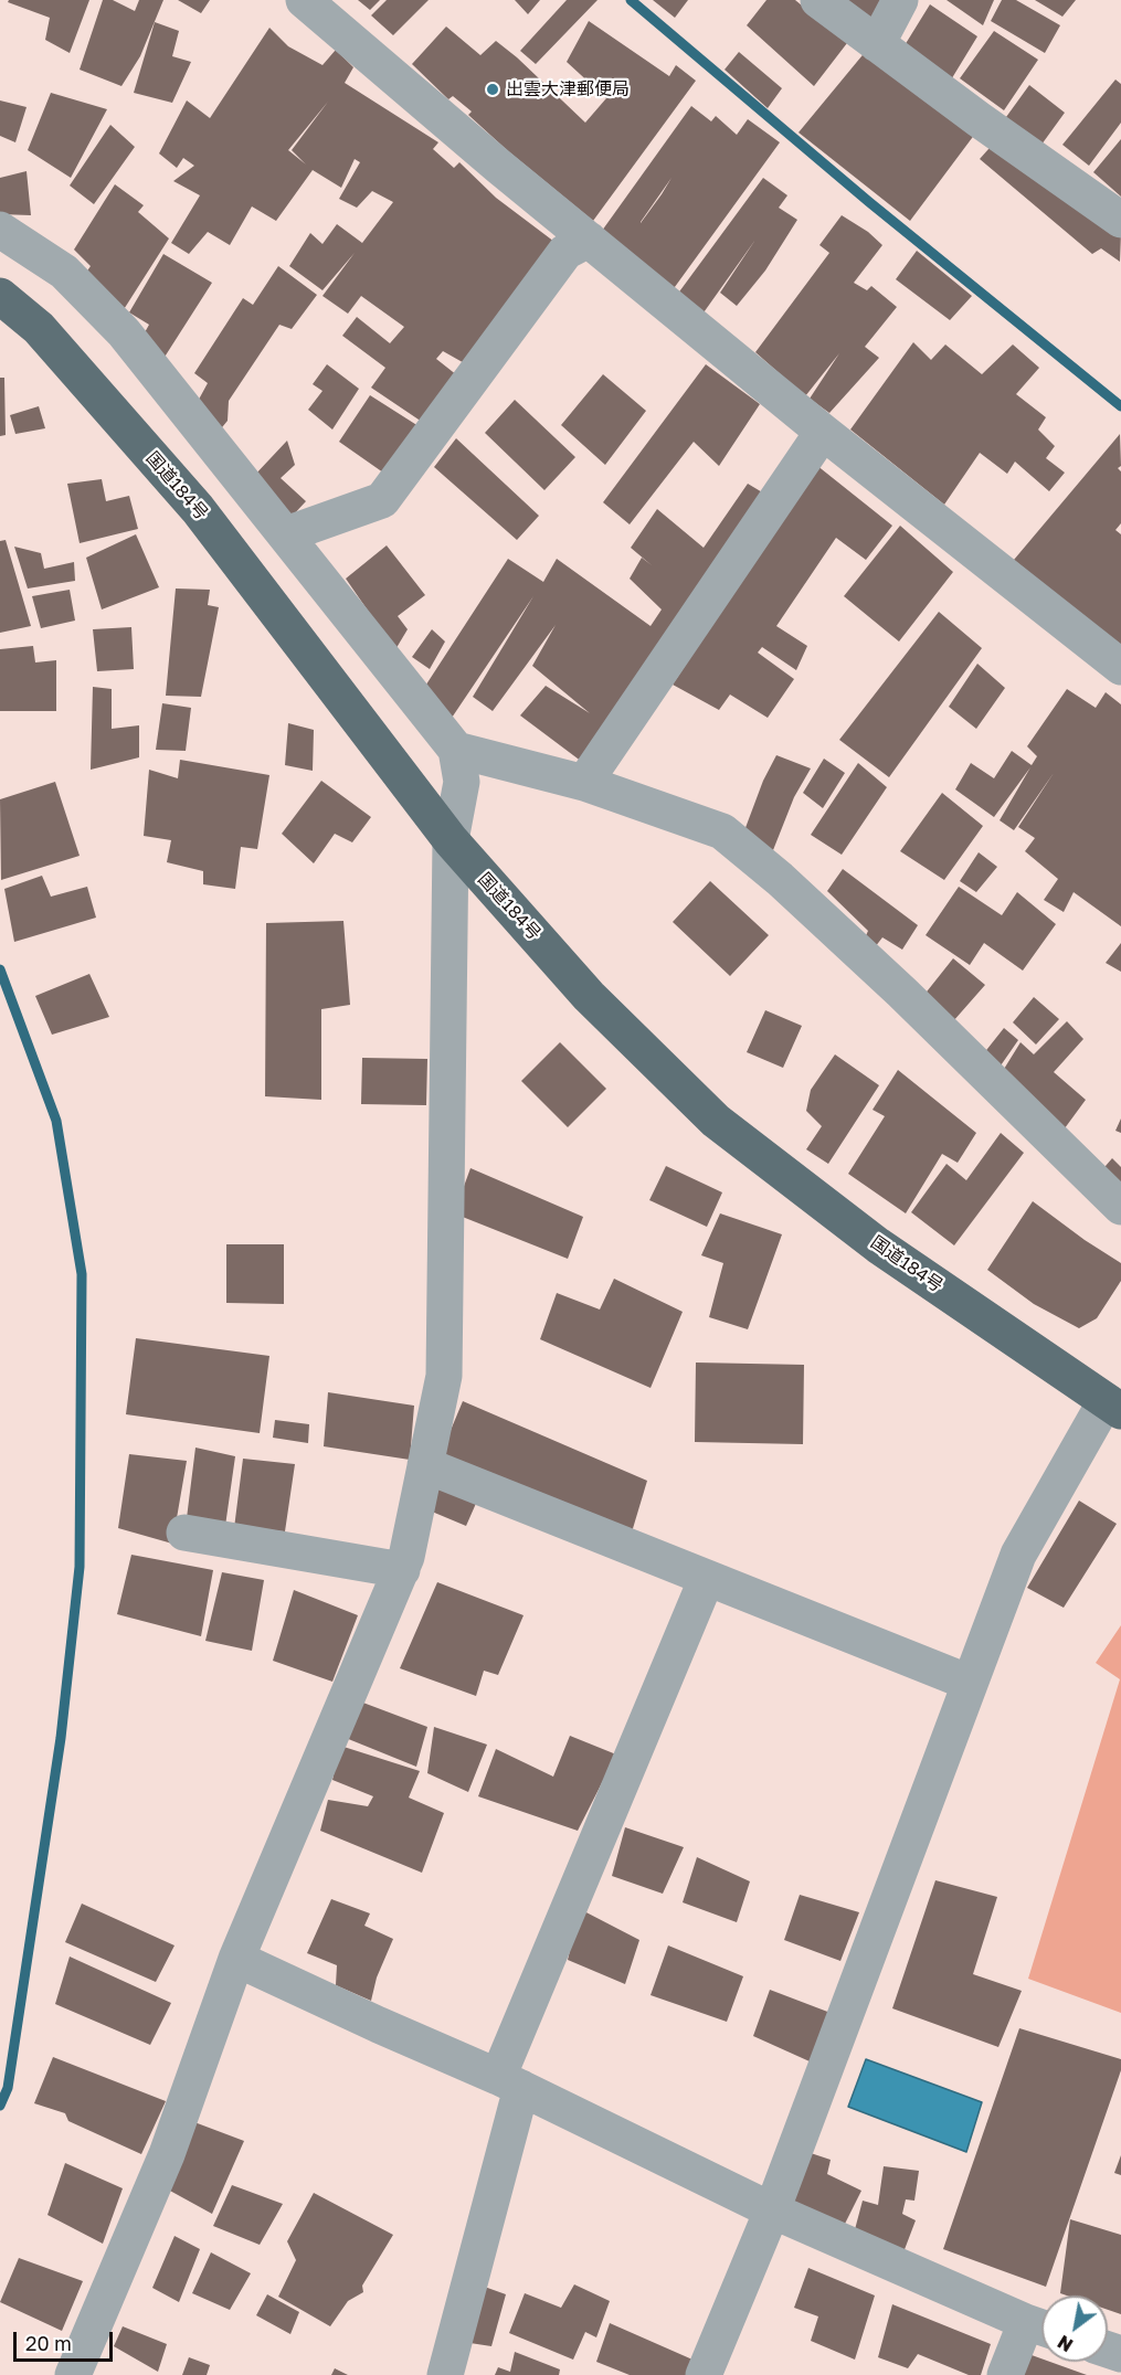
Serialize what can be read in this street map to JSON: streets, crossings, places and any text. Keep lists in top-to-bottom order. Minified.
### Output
{"streets":{"highway":["国道184号"]},"places":["出雲大津郵便局"],"scale_bar":"20 m","north":"bottom left"}
